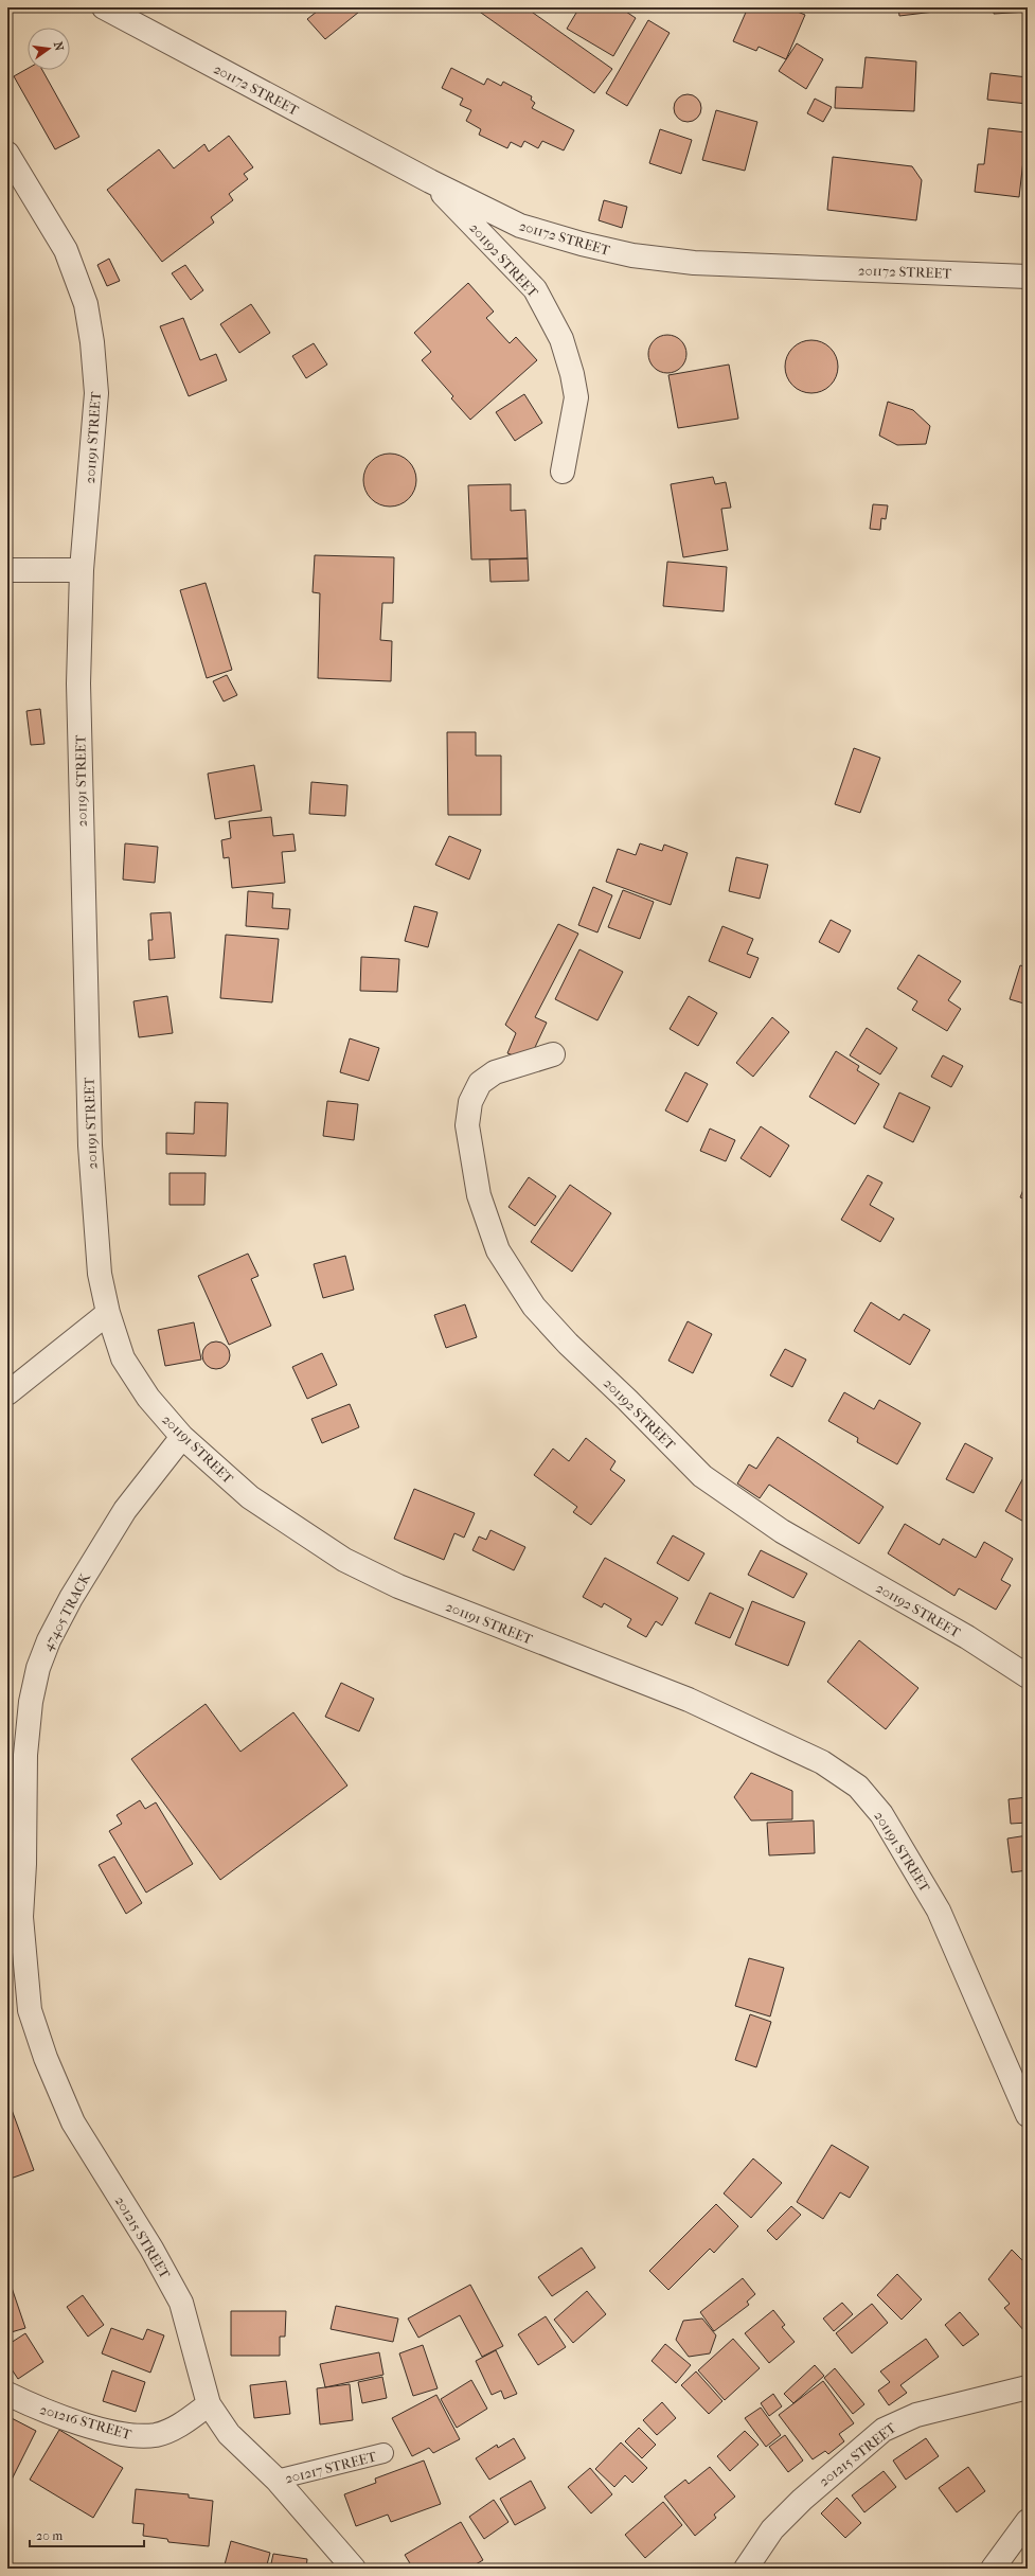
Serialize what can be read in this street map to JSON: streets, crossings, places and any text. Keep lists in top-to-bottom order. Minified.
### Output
{"streets":{"street":["201172 STREET","201192 STREET","201191 STREET","47405 TRACK","201215 STREET","201216 STREET"],"lane":["201217 STREET"]},"crossings":[["201172 STREET","201192 STREET"],["201191 STREET","47405 TRACK"],["47405 TRACK","201215 STREET"],["201215 STREET","201216 STREET"],["201215 STREET","201217 STREET"]],"scale_bar":"20 m","north":"right"}
